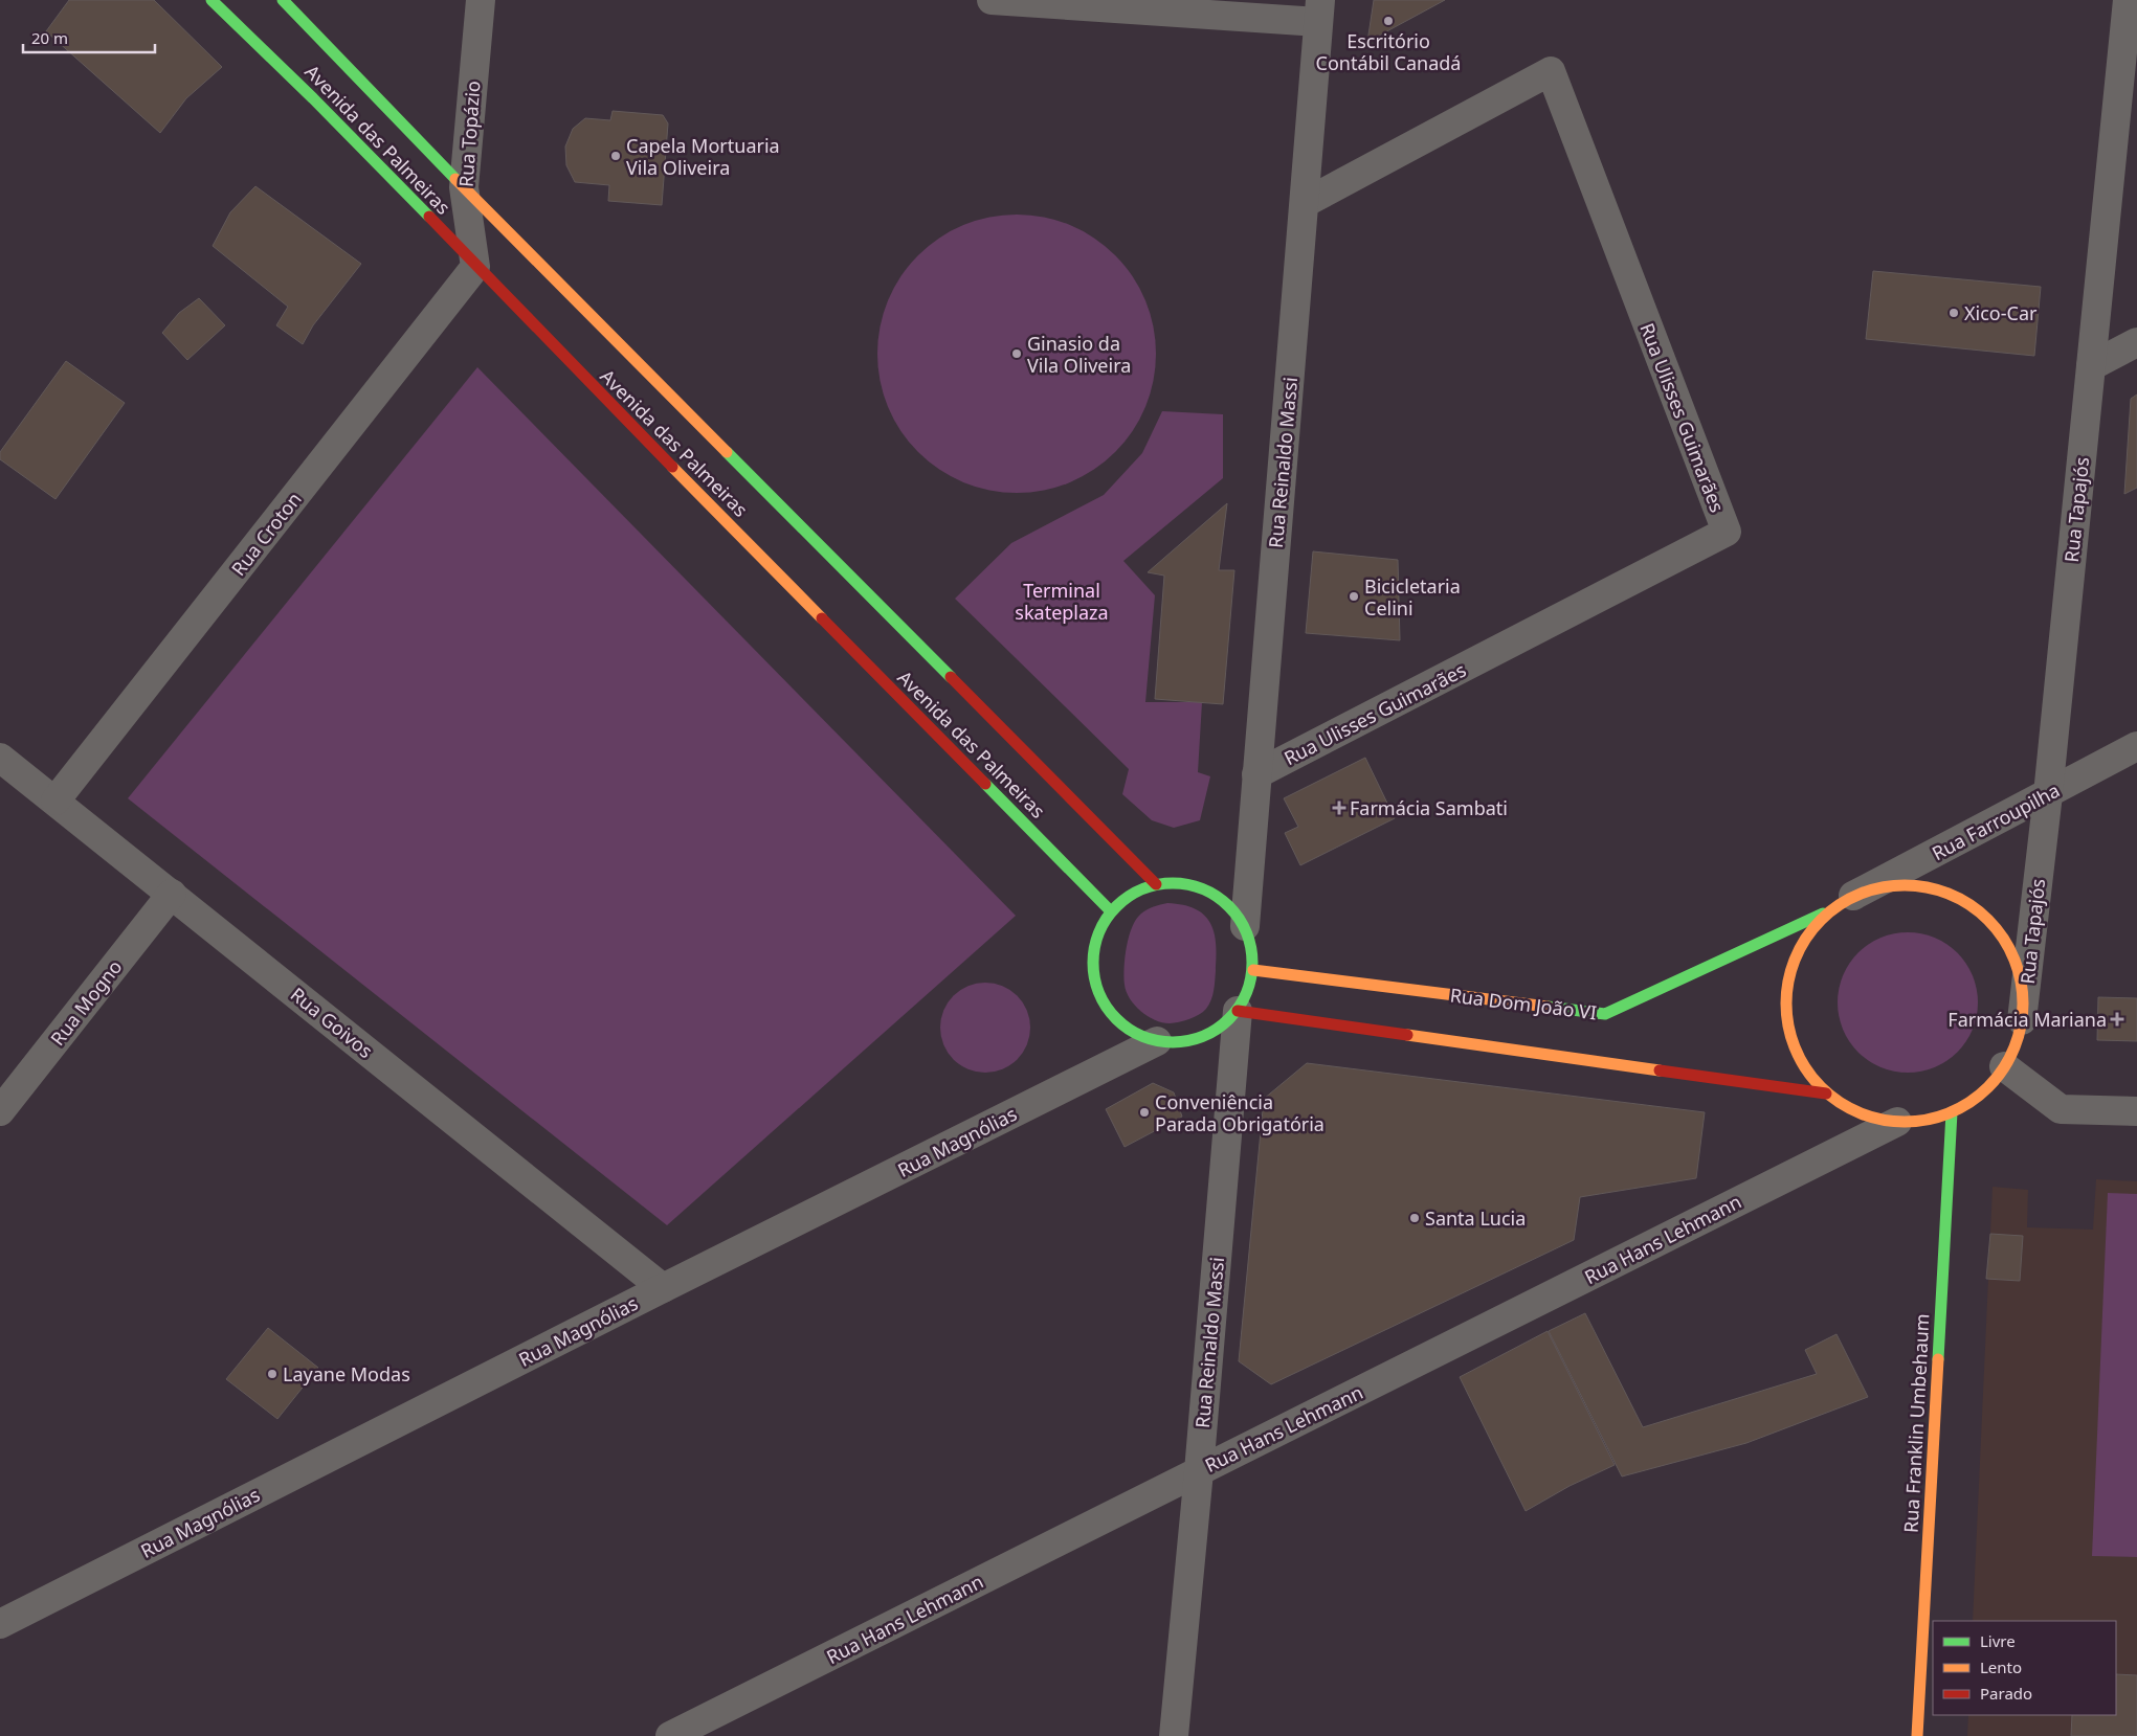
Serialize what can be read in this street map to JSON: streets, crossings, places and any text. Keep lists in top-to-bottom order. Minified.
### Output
{"streets":{"street":["Rua Topázio","Avenida das Palmeiras","Rua Ulisses Guimarães","Rua Reinaldo Massi","Rua Tapajós","Rua Croton","Rua Farroupilha","Rua Mogno","Rua Dom João VI","Rua Goivos","Rua Magnólias","Rua Hans Lehmann","Rua Franklin Umbehaum"]},"crossings":[["Rua Topázio","Avenida das Palmeiras"],["Rua Topázio","Rua Croton"],["Avenida das Palmeiras","Rua Reinaldo Massi"],["Avenida das Palmeiras","Rua Croton"],["Avenida das Palmeiras","Rua Dom João VI"],["Avenida das Palmeiras","Rua Magnólias"],["Rua Ulisses Guimarães","Rua Reinaldo Massi"],["Rua Reinaldo Massi","Rua Dom João VI"],["Rua Reinaldo Massi","Rua Magnólias"],["Rua Reinaldo Massi","Rua Hans Lehmann"],["Rua Tapajós","Rua Farroupilha"],["Rua Tapajós","Rua Dom João VI"],["Rua Croton","Rua Goivos"],["Rua Farroupilha","Rua Dom João VI"],["Rua Mogno","Rua Goivos"],["Rua Dom João VI","Rua Magnólias"],["Rua Dom João VI","Rua Hans Lehmann"],["Rua Dom João VI","Rua Franklin Umbehaum"],["Rua Goivos","Rua Magnólias"]],"parks":["Terminal skateplaza"],"places":{"other":["Escritório Contábil Canadá","Capela Mortuaria Vila Oliveira","Xico-Car","Ginasio da Vila Oliveira","Bicicletaria Celini","Conveniência Parada Obrigatória","Santa Lucia","Layane Modas"],"health":["Farmácia Sambati","Farmácia Mariana"]},"legend":["Livre","Lento","Parado"],"scale_bar":"20 m"}
